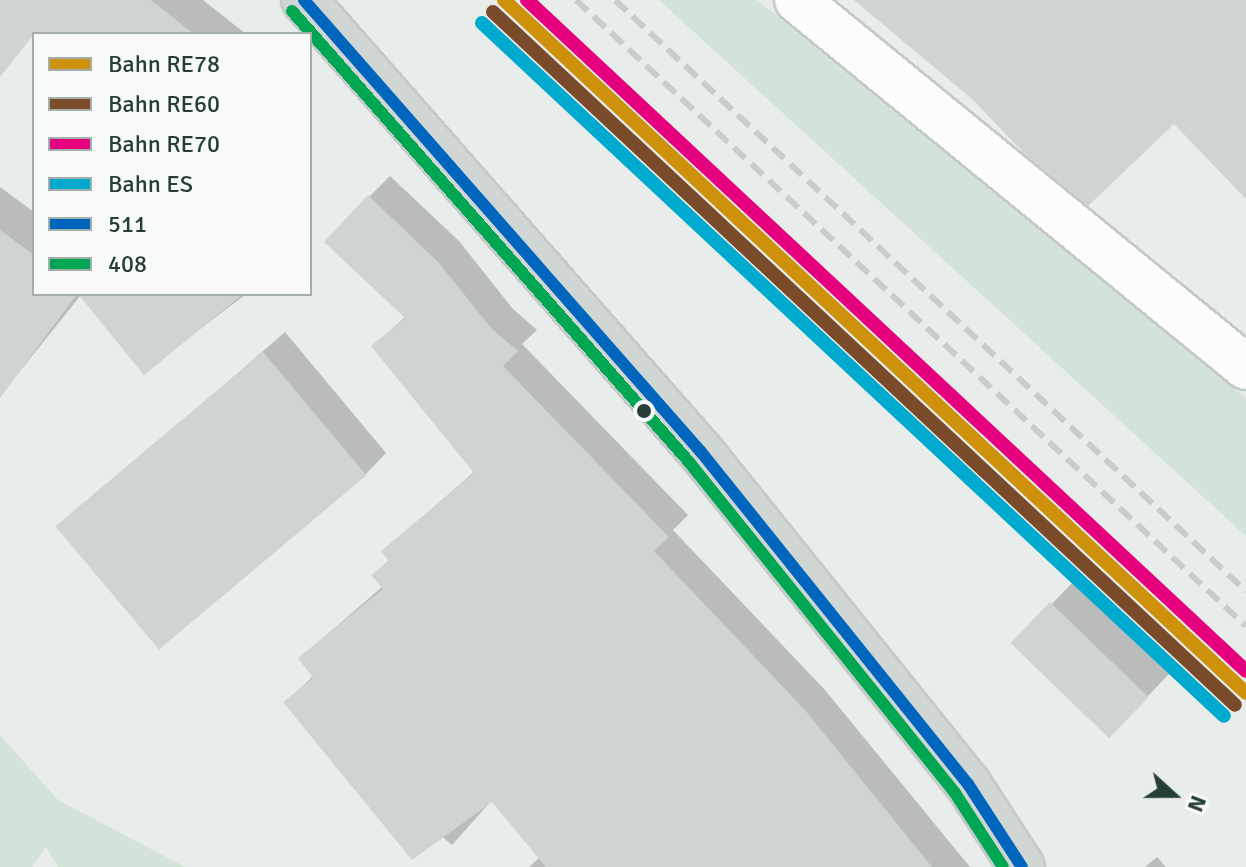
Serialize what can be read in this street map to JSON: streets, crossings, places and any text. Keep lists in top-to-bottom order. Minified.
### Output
{"lines":["rail line RE78","rail line RE70","transit line 511","transit line 408","rail line RE60","rail line ES"],"legend":["Bahn RE78","Bahn RE60","Bahn RE70","Bahn ES","511","408"],"north":"right"}
